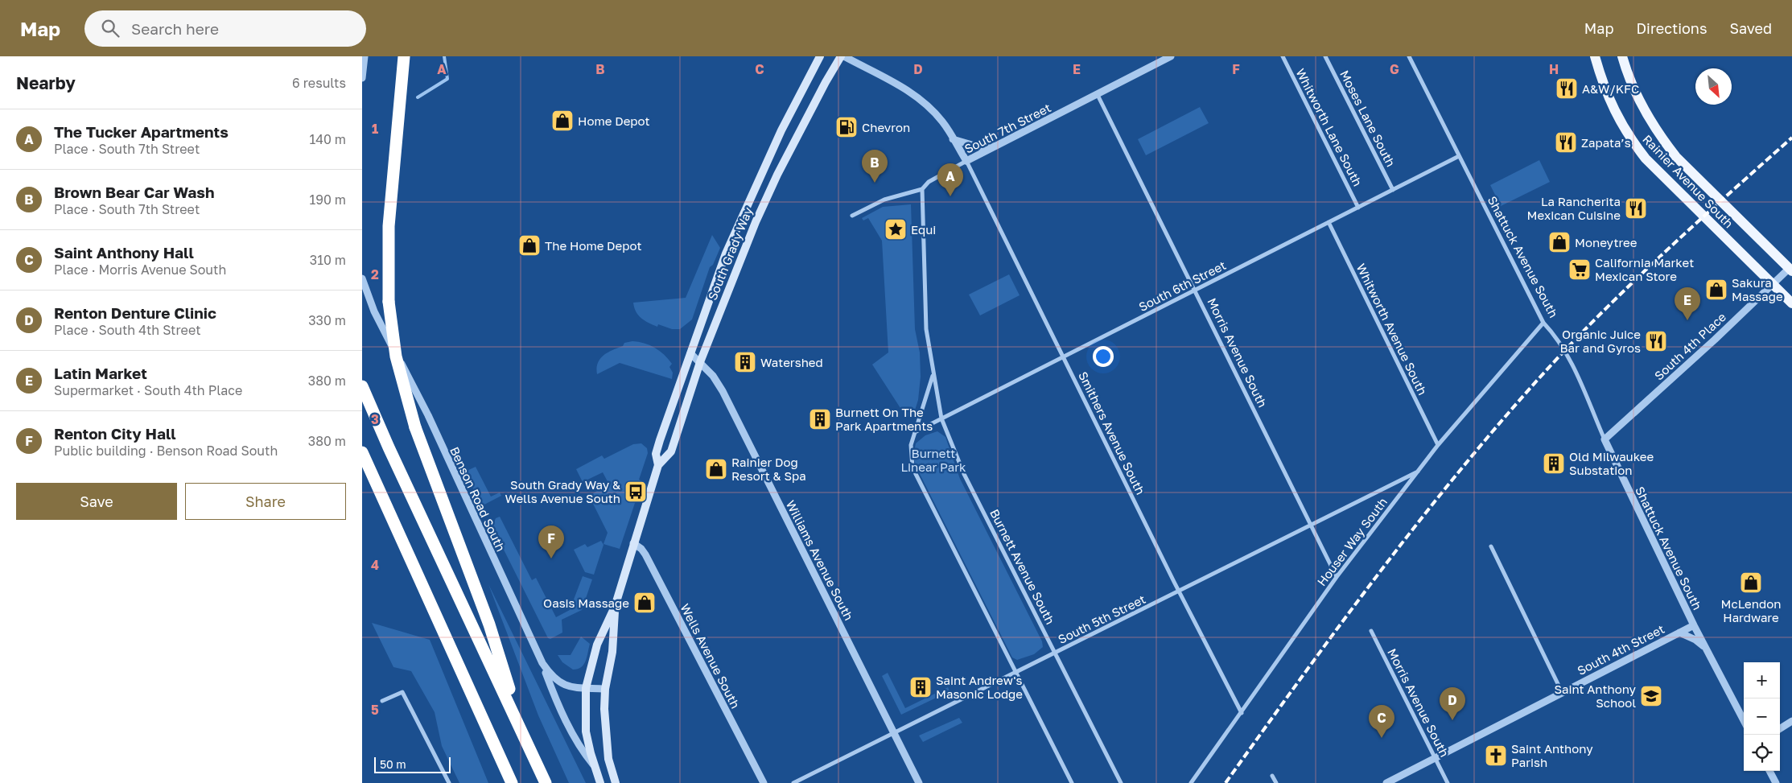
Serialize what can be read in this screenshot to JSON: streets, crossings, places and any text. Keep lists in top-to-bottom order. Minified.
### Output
{"streets":{"main road":["Rainier Avenue South","South Grady Way"],"street":["Moses Lane South","Whitworth Lane South","South 7th Street","Shattuck Avenue South","South 6th Street","Whitworth Avenue South","South 4th Place","Morris Avenue South","Smithers Avenue South","Benson Road South","Houser Way South","Williams Avenue South","Burnett Avenue South","South 5th Street","South 4th Street","Wells Avenue South"]},"crossings":[["Moses Lane South","South 6th Street"],["Whitworth Lane South","South 6th Street"],["South 7th Street","Morris Avenue South"],["South 7th Street","Smithers Avenue South"],["South 7th Street","Burnett Avenue South"],["Rainier Avenue South","South 4th Place"],["South Grady Way","Benson Road South"],["South Grady Way","Williams Avenue South"],["South Grady Way","Wells Avenue South"],["Shattuck Avenue South","South 6th Street"],["Shattuck Avenue South","South 4th Place"],["Shattuck Avenue South","Houser Way South"],["Shattuck Avenue South","South 4th Street"],["South 6th Street","Whitworth Avenue South"],["South 6th Street","Morris Avenue South"],["South 6th Street","Smithers Avenue South"],["South 6th Street","Burnett Avenue South"],["Whitworth Avenue South","Houser Way South"],["Morris Avenue South","Houser Way South"],["Morris Avenue South","South 5th Street"],["Morris Avenue South","South 4th Street"],["Smithers Avenue South","Houser Way South"],["Smithers Avenue South","South 5th Street"],["Houser Way South","South 5th Street"],["Williams Avenue South","South 5th Street"],["Burnett Avenue South","South 5th Street"]],"parks":["Burnett Linear Park"],"places":{"restaurant":["A&W/KFC","Zapata’s","La Rancherita Mexican Cuisine","Organic Juice Bar and Gyros"],"shop":["Home Depot","Moneytree","The Home Depot","Sakura Massage","Rainier Dog Resort & Spa","McLendon Hardware","Oasis Massage"],"fuel station":["Chevron"],"place":["Equi"],"supermarket":["California Market Mexican Store"],"building":["Watershed","Burnett On The Park Apartments","Old Milwaukee Substation","Saint Andrew's Masonic Lodge"],"bus stop":["South Grady Way & Wells Avenue South"],"school or university":["Saint Anthony School"],"church":["Saint Anthony Parish"]},"scale_bar":"50 m","north":"bottom right","page":{"header":"Map","search":"Search here","nav":["Map","Directions","Saved"],"heading":["Nearby","6 results"],"list":[{"mark":"A","name":"The Tucker Apartments","note":"Place · South 7th Street","value":"140 m"},{"mark":"B","name":"Brown Bear Car Wash","note":"Place · South 7th Street","value":"190 m"},{"mark":"C","name":"Saint Anthony Hall","note":"Place · Morris Avenue South","value":"310 m"},{"mark":"D","name":"Renton Denture Clinic","note":"Place · South 4th Street","value":"330 m"},{"mark":"E","name":"Latin Market","note":"Supermarket · South 4th Place","value":"380 m"},{"mark":"F","name":"Renton City Hall","note":"Public building · Benson Road South","value":"380 m"}],"pins":["B","A","E","F","D","C"],"buttons":["Save","Share"],"map_buttons":["+","−"],"scale":"50 m"},"grid":{"columns":["A","B","C","D","E","F","G","H"],"rows":["1","2","3","4","5"]}}
